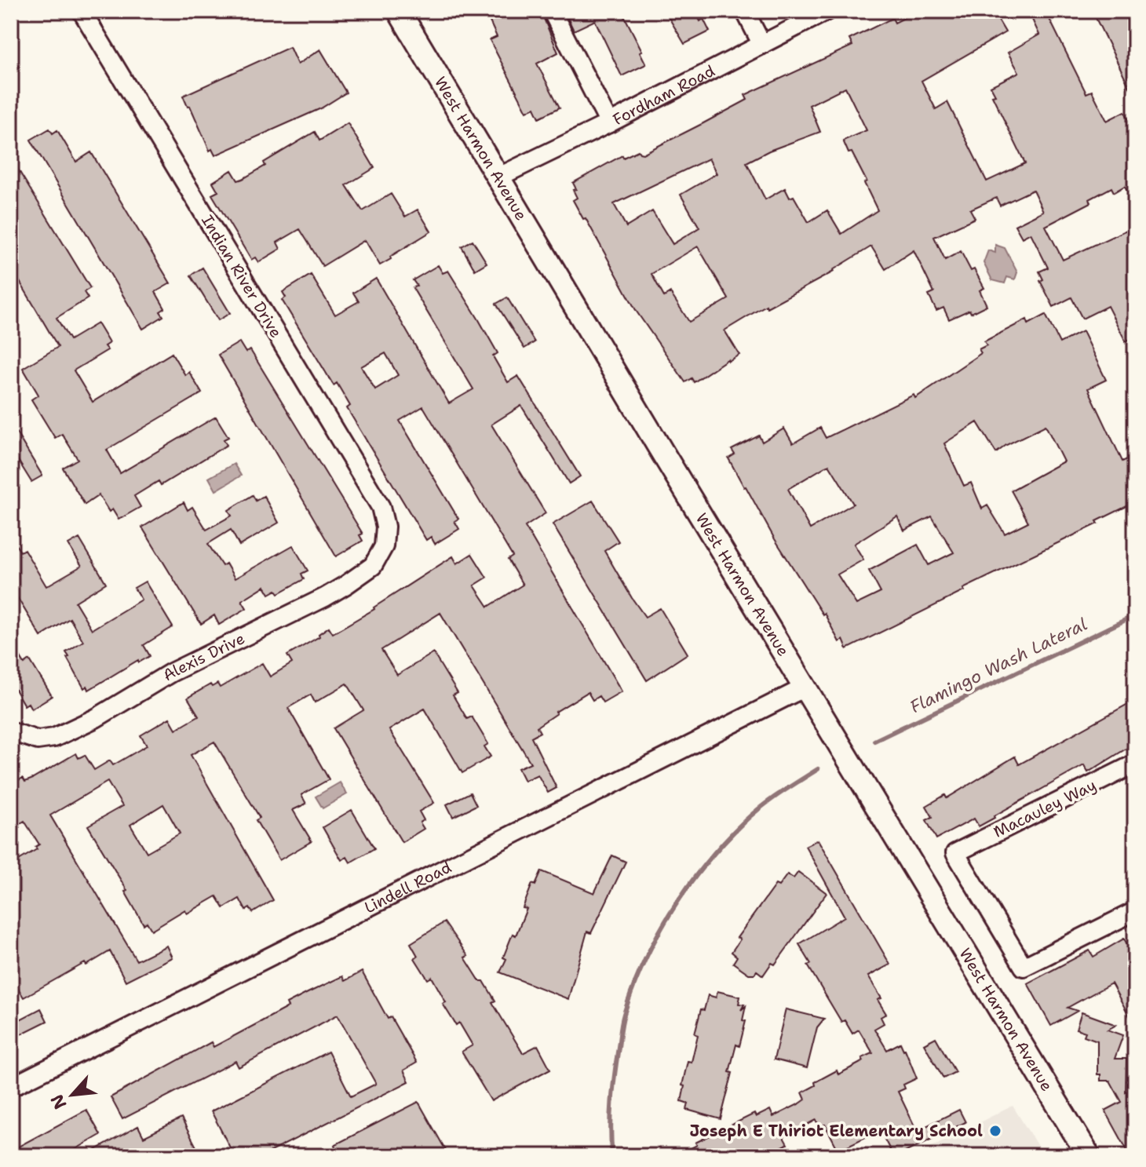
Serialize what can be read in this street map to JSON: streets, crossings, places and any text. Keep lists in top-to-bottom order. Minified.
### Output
{"streets":{"main road":["West Harmon Avenue"],"street":["Fordham Road","Indian River Drive","Alexis Drive","Macauley Way","Lindell Road"]},"crossings":[["Fordham Road","West Harmon Avenue"],["West Harmon Avenue","Lindell Road"],["Indian River Drive","Alexis Drive"]],"water":["Flamingo Wash Lateral"],"places":["Joseph E Thiriot Elementary School"],"north":"bottom left"}
